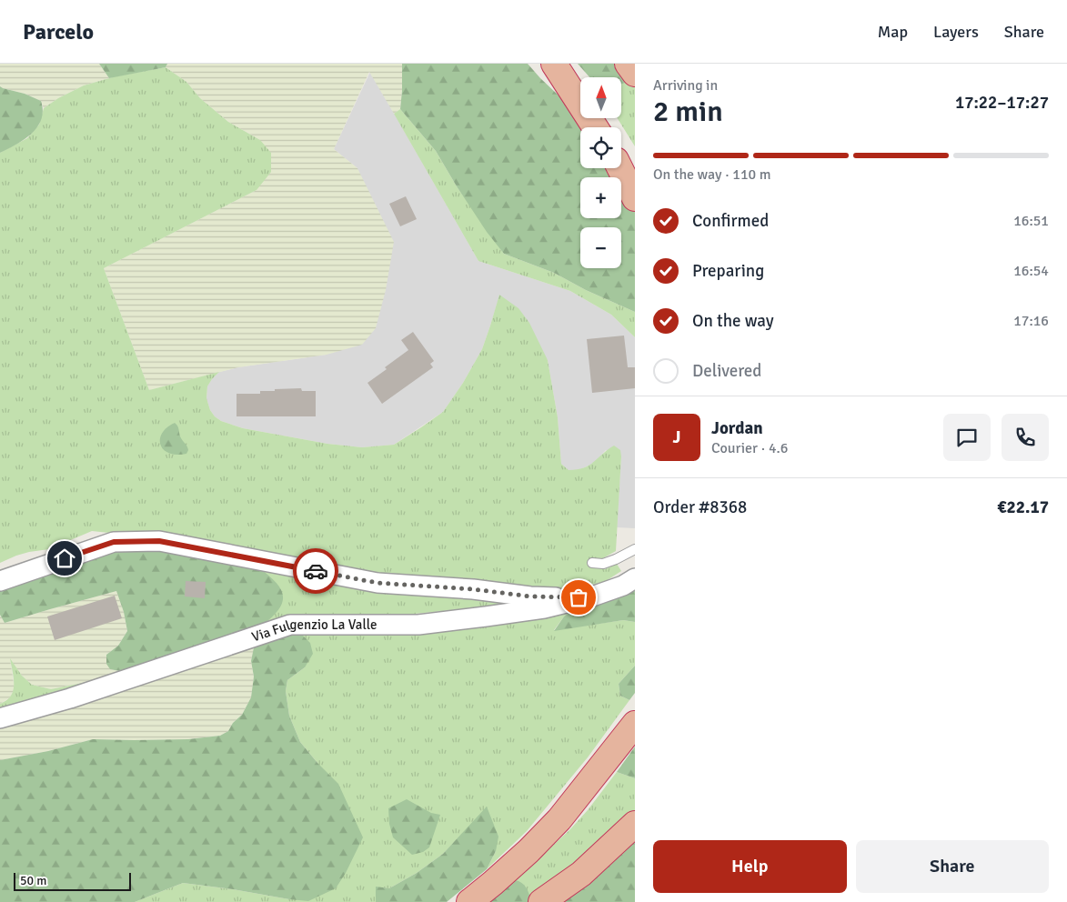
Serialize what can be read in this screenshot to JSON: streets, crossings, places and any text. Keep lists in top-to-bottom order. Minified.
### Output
{"streets":{"street":["Via Fulgenzio La Valle"]},"scale_bar":"50 m","north":"top","page":{"header":"Parcelo","nav":["Map","Layers","Share"],"heading":["2 min","Arriving in","17:22–17:27"],"panel":["Jordan","Courier · 4.6","Order #8368","€22.17"],"map_buttons":["+","−"],"bar":"On the way · 110 m","list":[["Confirmed","16:51"],["Preparing","16:54"],["On the way","17:16"],"Delivered"],"round":"J","buttons":["Help","Share"],"scale":"50 m"}}
